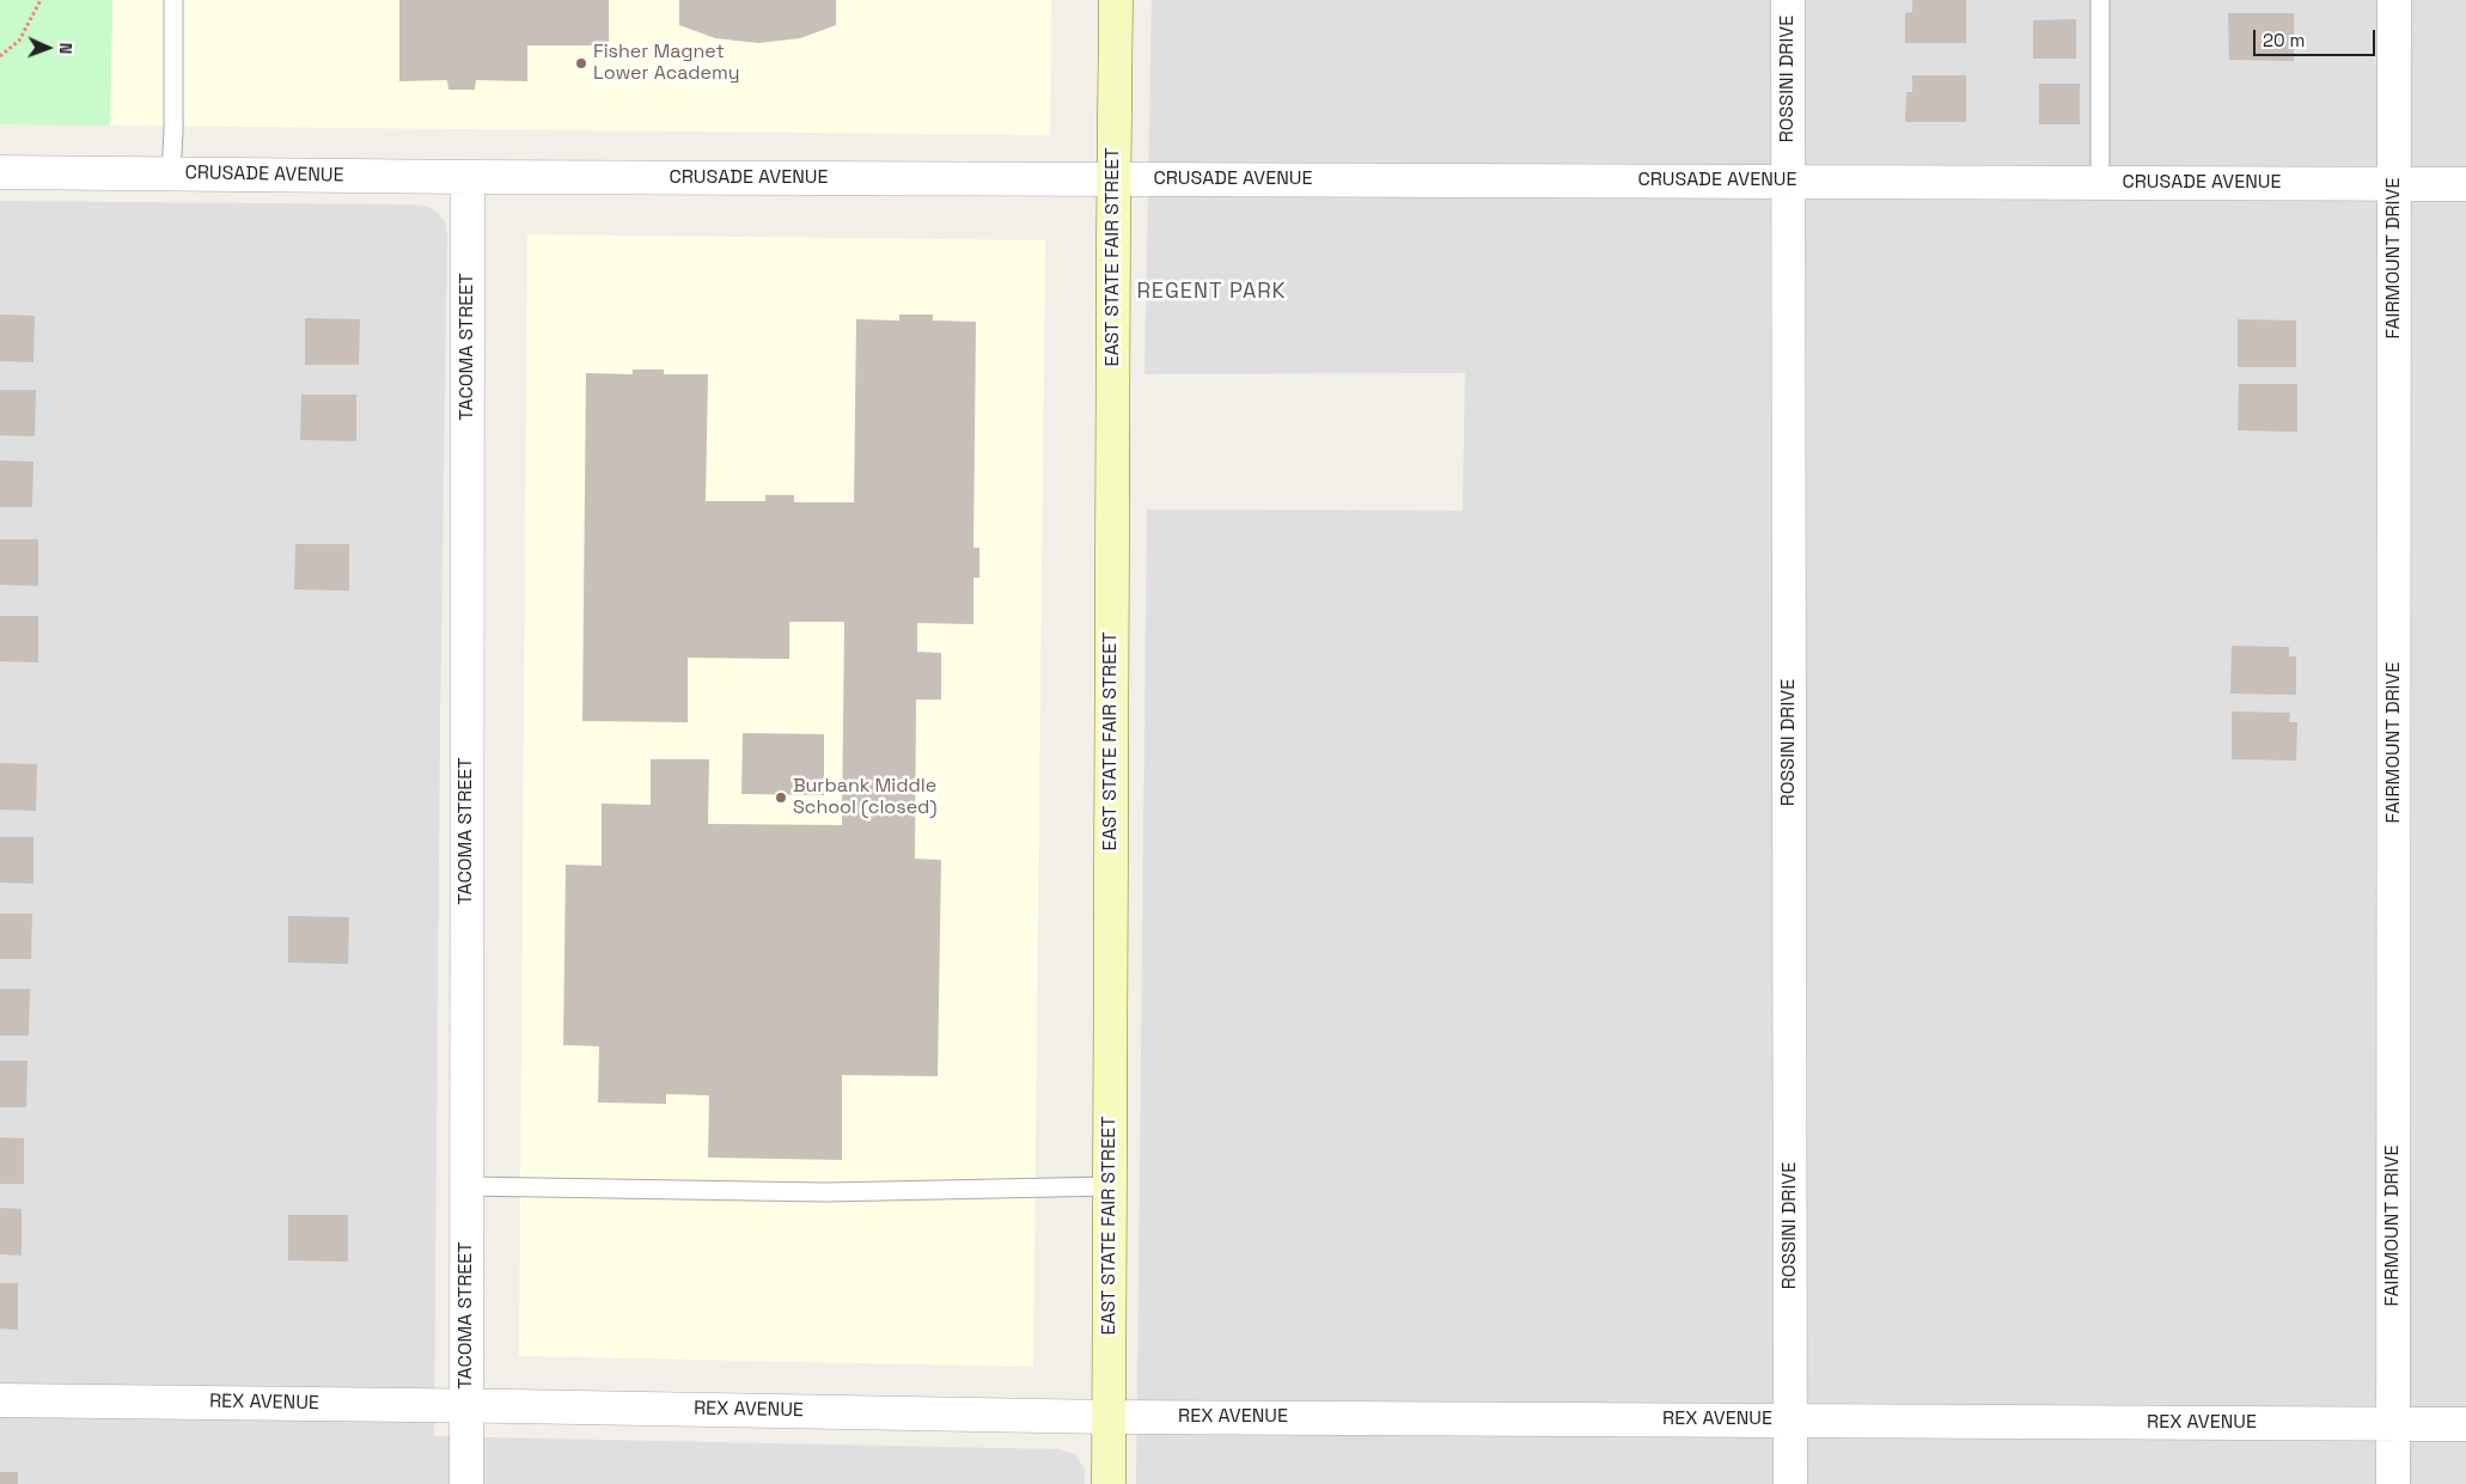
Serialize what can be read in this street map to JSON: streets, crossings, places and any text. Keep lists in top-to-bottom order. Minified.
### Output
{"streets":{"street":["ROSSINI DRIVE","CRUSADE AVENUE","EAST STATE FAIR STREET","FAIRMOUNT DRIVE","TACOMA STREET","REX AVENUE"]},"crossings":[["ROSSINI DRIVE","CRUSADE AVENUE"],["ROSSINI DRIVE","REX AVENUE"],["CRUSADE AVENUE","EAST STATE FAIR STREET"],["CRUSADE AVENUE","FAIRMOUNT DRIVE"],["CRUSADE AVENUE","TACOMA STREET"],["EAST STATE FAIR STREET","REX AVENUE"],["FAIRMOUNT DRIVE","REX AVENUE"],["TACOMA STREET","REX AVENUE"]],"districts":["REGENT PARK"],"places":["Fisher Magnet Lower Academy","Burbank Middle School (closed)"],"scale_bar":"20 m","north":"right"}
